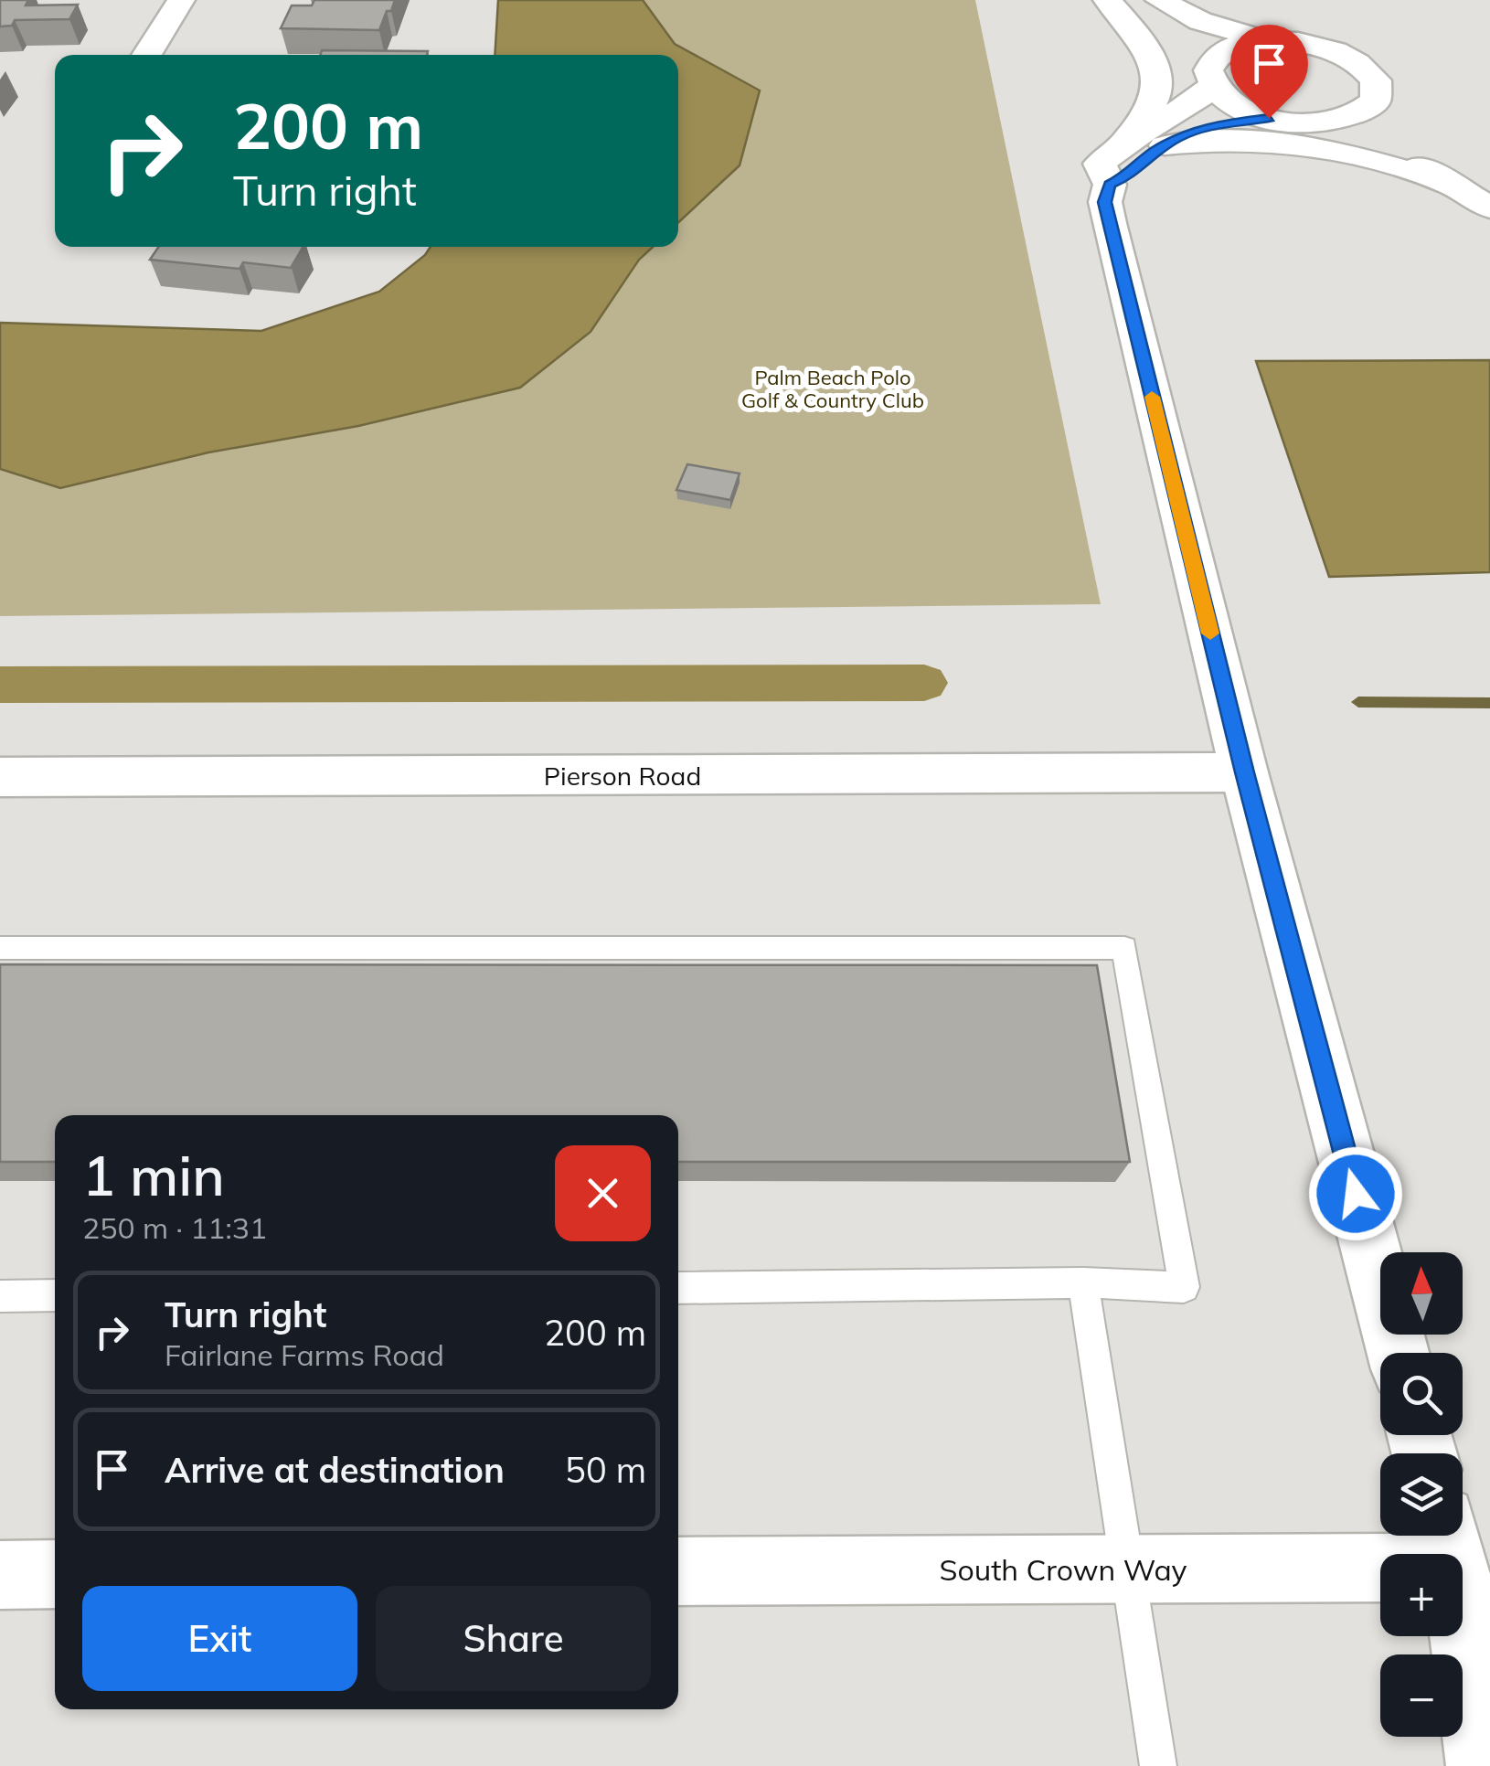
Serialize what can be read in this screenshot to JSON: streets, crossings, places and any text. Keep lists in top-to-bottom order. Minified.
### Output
{"streets":{"street":["Pierson Road","South Crown Way"]},"parks":["Palm Beach Polo Golf & Country Club"],"north":"top","page":{"turn":["200 m","Turn right"],"heading":["1 min","250 m · 11:31"],"map_buttons":["+","−"],"list":[{"name":"Turn right","note":"Fairlane Farms Road","value":"200 m"},{"name":"Arrive at destination","value":"50 m"}],"buttons":["Exit","Share"]}}
